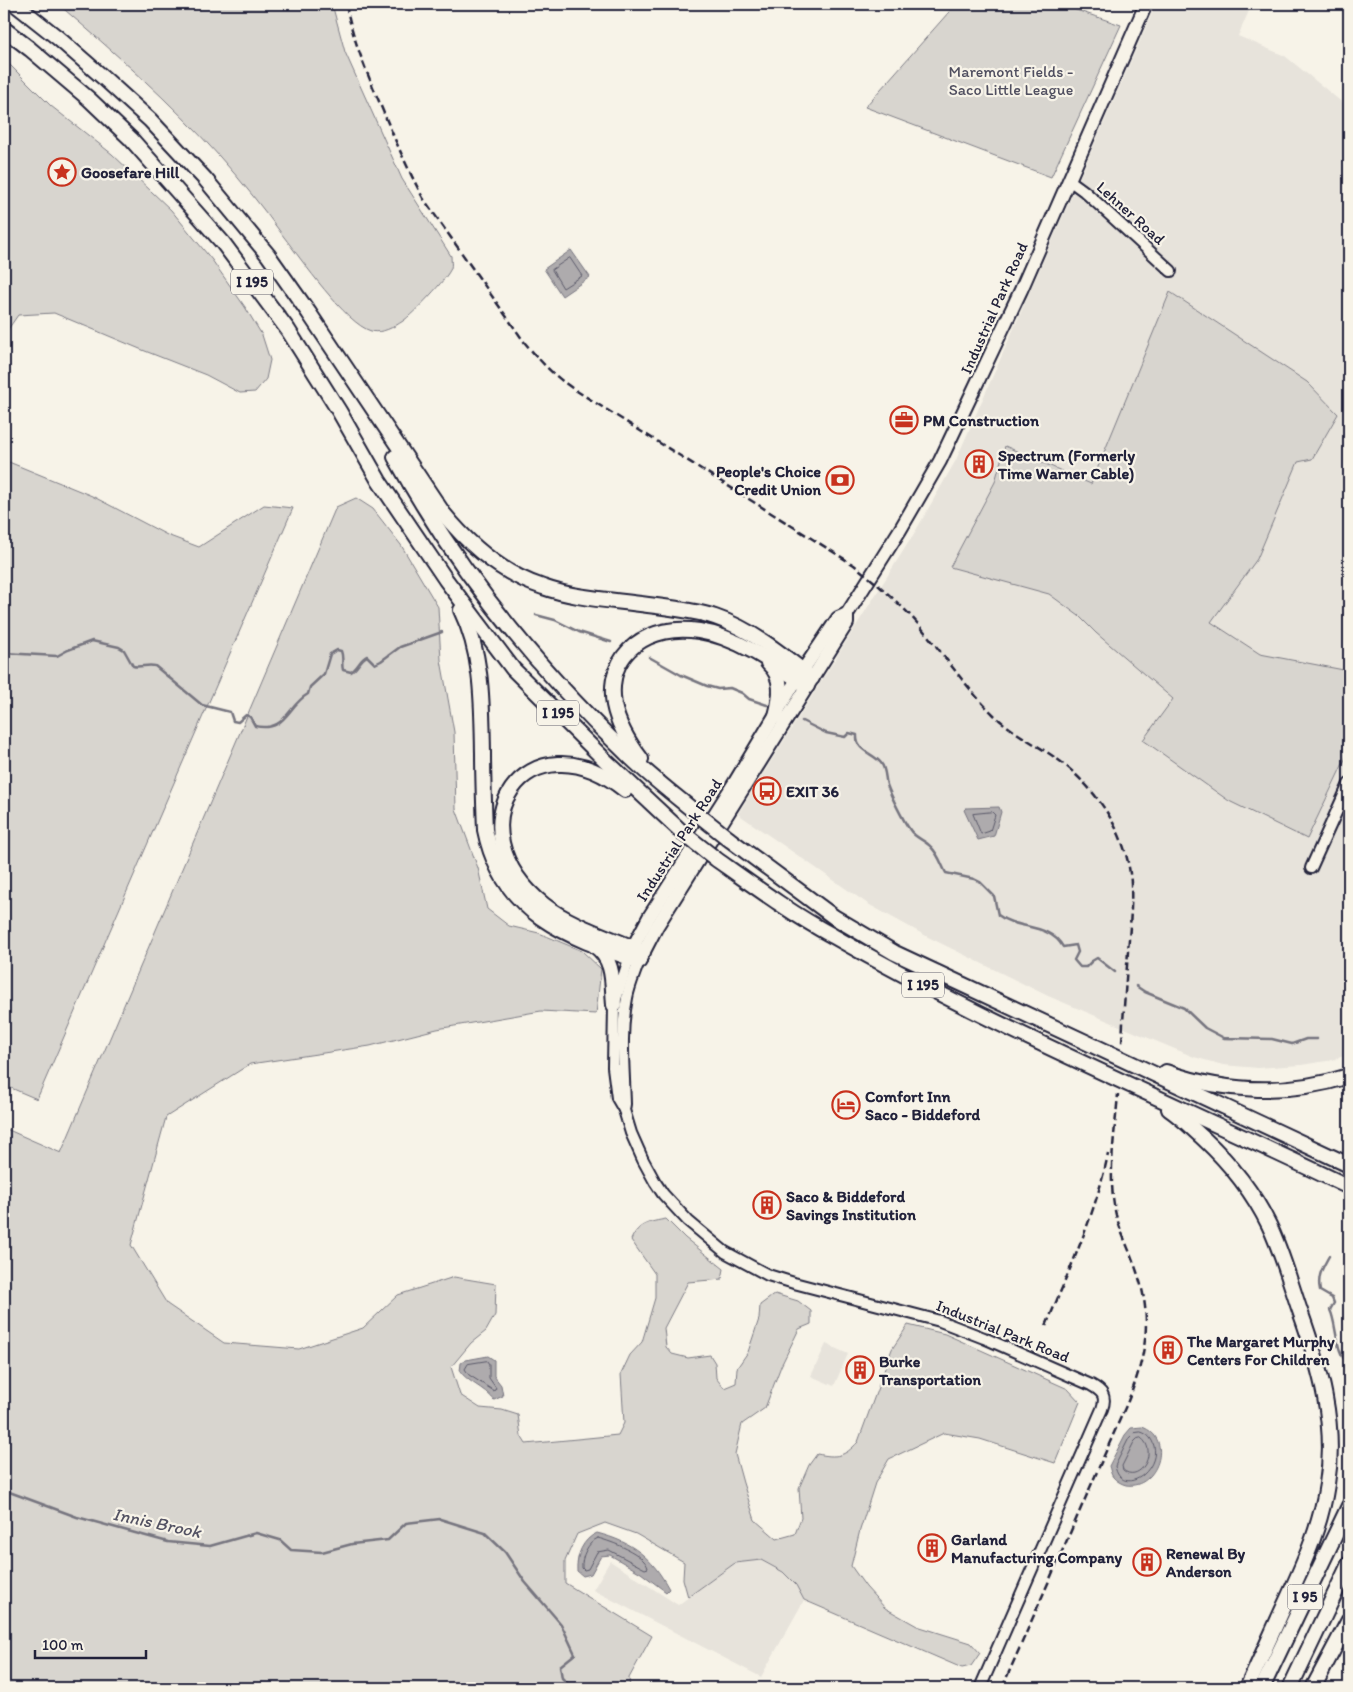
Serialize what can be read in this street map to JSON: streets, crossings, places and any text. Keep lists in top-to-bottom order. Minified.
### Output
{"streets":{"highway":["I 195","I 95"],"main road":["Industrial Park Road"],"street":["Lehner Road"]},"crossings":[["Lehner Road","Industrial Park Road"]],"water":["Innis Brook"],"parks":["Maremont Fields - Saco Little League"],"places":{"place":["Goosefare Hill"],"office":["PM Construction"],"building":["Spectrum (Formerly Time Warner Cable)","Saco & Biddeford Savings Institution","The Margaret Murphy Centers For Children","Burke Transportation","Garland Manufacturing Company","Renewal By Anderson"],"bank":["People's Choice Credit Union"],"bus stop":["EXIT 36"],"hotel":["Comfort Inn Saco - Biddeford"]},"scale_bar":"100 m"}
